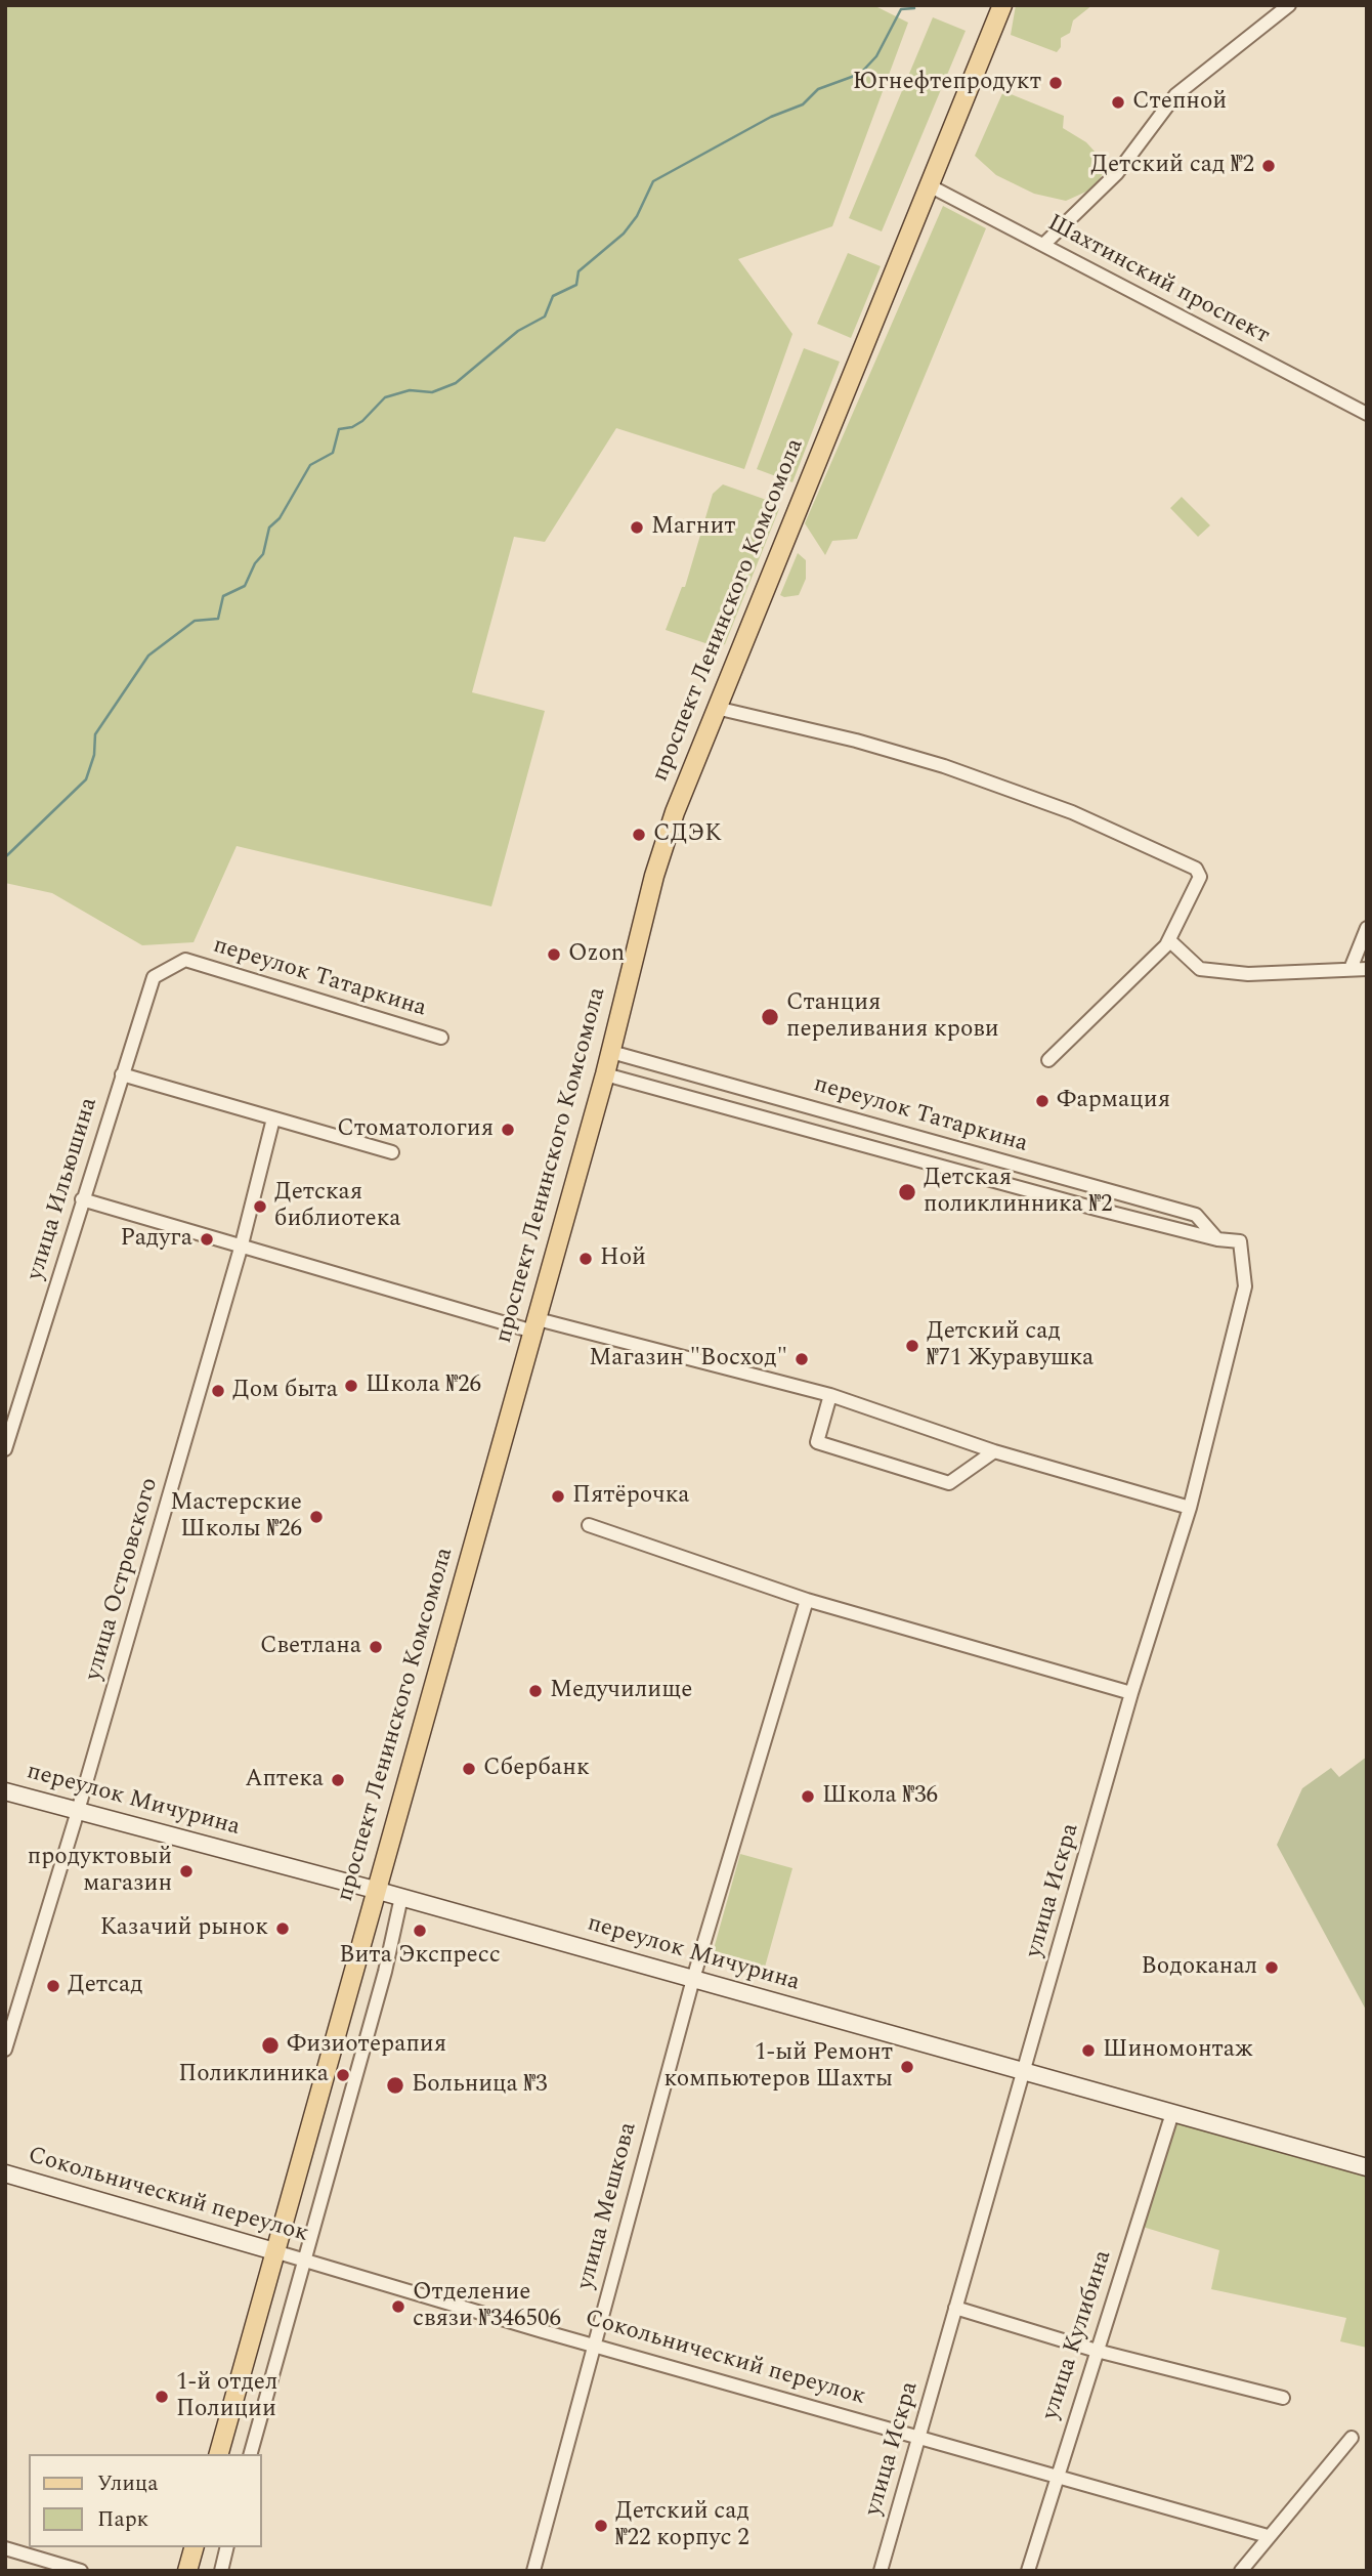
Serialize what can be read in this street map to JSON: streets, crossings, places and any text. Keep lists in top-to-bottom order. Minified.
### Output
{"streets":{"main road":["проспект Ленинского Комсомола","переулок Мичурина","Сокольнический переулок"],"street":["Шахтинский проспект","переулок Татаркина","улица Ильюшина","улица Островского","улица Искра","улица Мешкова","улица Кулибина"]},"crossings":[["Шахтинский проспект","проспект Ленинского Комсомола"],["проспект Ленинского Комсомола","переулок Татаркина"],["проспект Ленинского Комсомола","переулок Мичурина"],["проспект Ленинского Комсомола","Сокольнический переулок"],["переулок Татаркина","улица Ильюшина"],["переулок Татаркина","улица Искра"],["улица Островского","переулок Мичурина"],["переулок Мичурина","улица Искра"],["переулок Мичурина","улица Мешкова"],["переулок Мичурина","улица Кулибина"],["улица Искра","Сокольнический переулок"],["Сокольнический переулок","улица Мешкова"],["Сокольнический переулок","улица Кулибина"]],"places":["Югнефтепродукт","Степной","Детский сад №2","Магнит","СДЭК","Ozon","Станция переливания крови","Фармация","Стоматология","Детская поликлинника №2","Детская библиотека","Радуга","Ной","Детский сад №71 Журавушка","Магазин \"Восход\"","Школа №26","Дом быта","Пятёрочка","Мастерские Школы №26","Светлана","Медучилище","Сбербанк","Аптека","Школа №36","продуктовый магазин","Казачий рынок","Вита Экспресс","Водоканал","Детсад","Физиотерапия","Шиномонтаж","1-ый Ремонт компьютеров Шахты","Поликлиника","Больница №3","Отделение связи №346506","1-й отдел Полиции","Детский сад №22 корпус 2"],"legend":["Улица","Парк"]}
